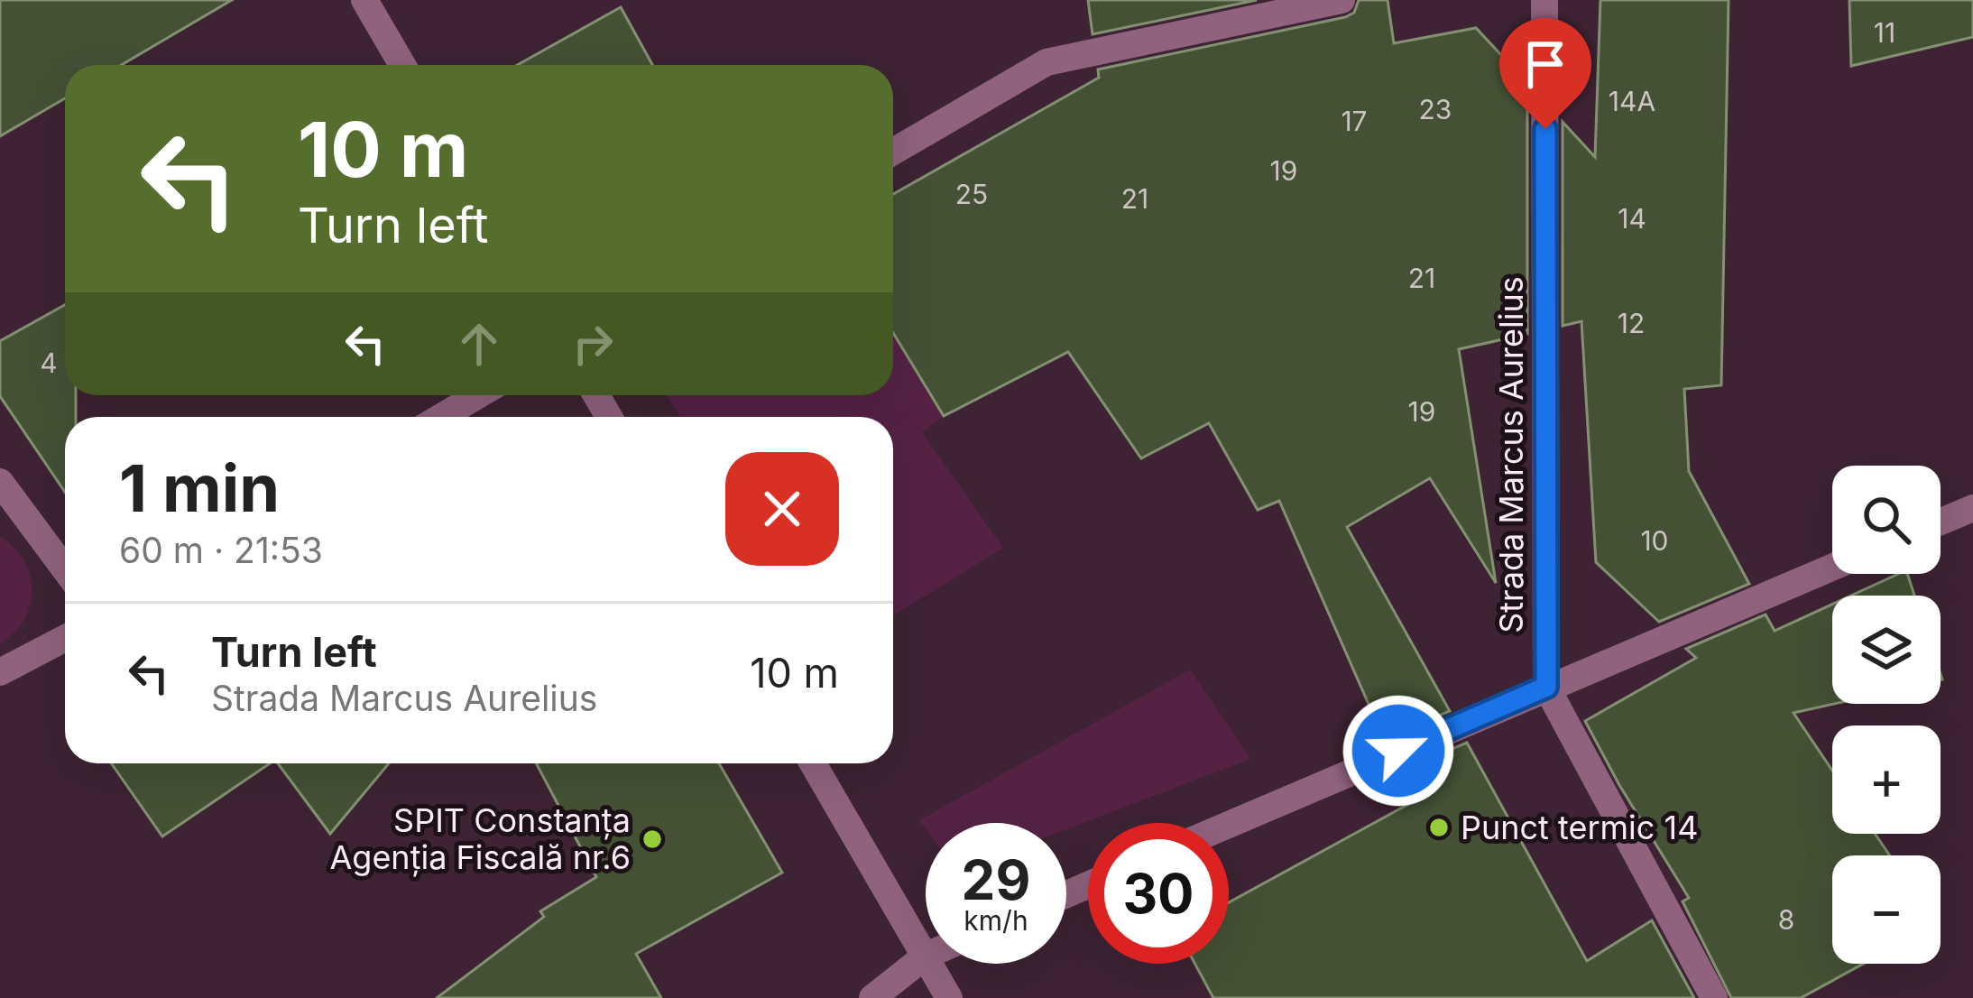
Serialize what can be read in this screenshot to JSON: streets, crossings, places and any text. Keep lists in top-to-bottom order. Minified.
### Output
{"streets":{"street":["Strada Marcus Aurelius"]},"places":["Punct termic 14","SPIT Constanța Agenția Fiscală nr.6"],"house_numbers":["11","14A","23","17","19","25","21","14","21","12","4","19","10","8"],"page":{"turn":["10 m","Turn left"],"heading":["1 min","60 m · 21:53"],"map_buttons":["+","−"],"list":[{"name":"Turn left","note":"Strada Marcus Aurelius","value":"10 m"}],"speed":"29 km/h","limit":"30"}}
